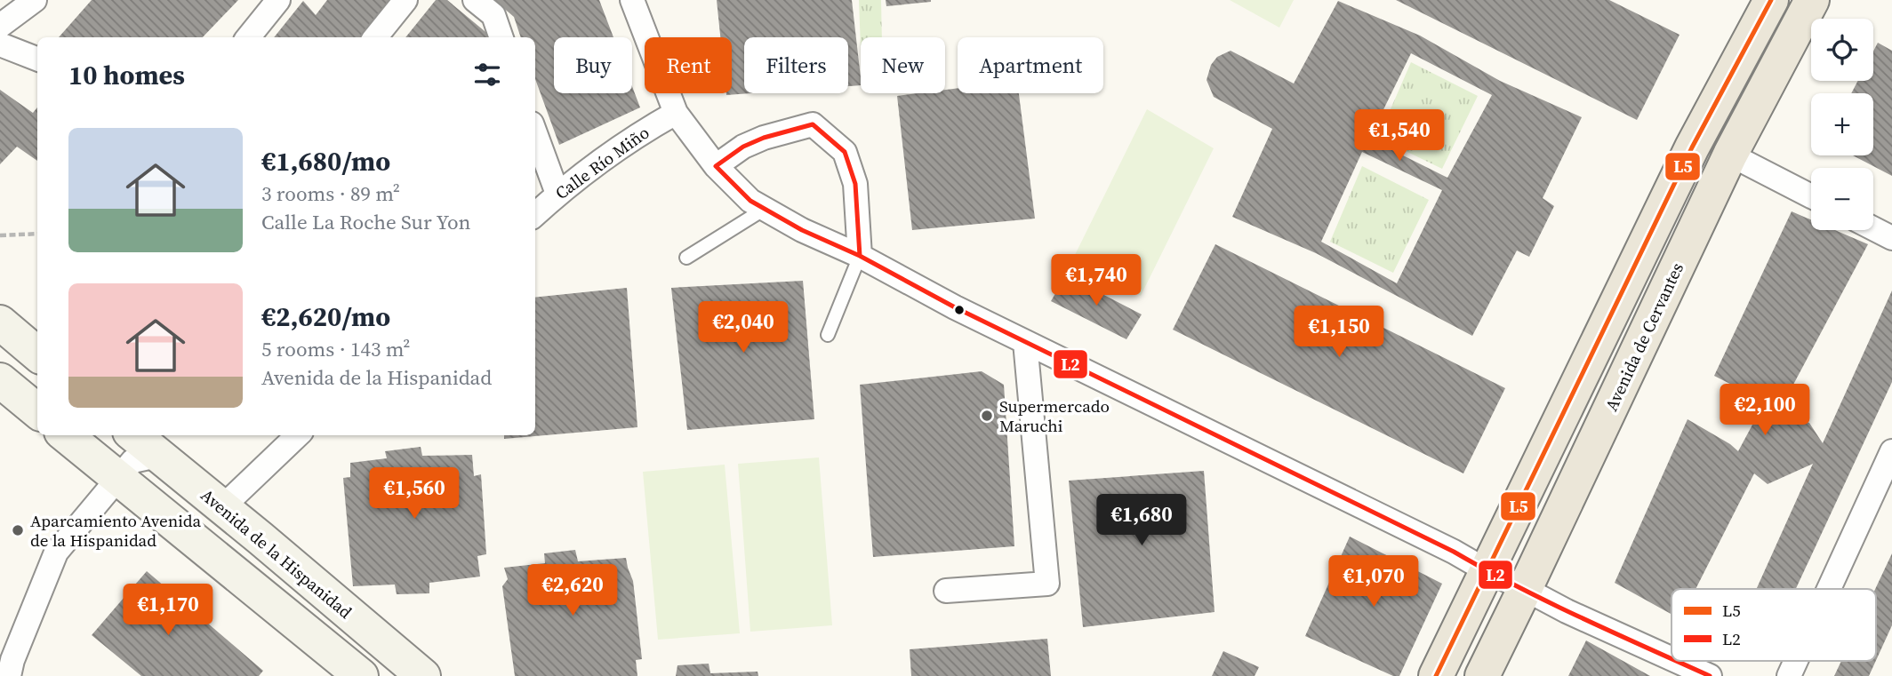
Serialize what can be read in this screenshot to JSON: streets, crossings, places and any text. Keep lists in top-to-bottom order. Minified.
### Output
{"streets":{"main road":["Avenida de Cervantes","Avenida de la Hispanidad"],"street":["Calle Río Miño"]},"places":["Supermercado Maruchi","Aparcamiento Avenida de la Hispanidad"],"lines":["transit line L5","transit line L2"],"legend":["L5","L2"],"page":{"map_buttons":["+","−"],"chip":["Buy","Rent","Filters","New","Apartment"],"heading":"10 homes","price":["€1,540","€1,740","€2,040","€1,150","€2,100","€1,560","€1,680","€1,070","€2,620","€1,170"],"list":[{"name":"€1,680/mo","note":"3 rooms · 89 m² · Calle La Roche Sur Yon"},{"name":"€2,620/mo","note":"5 rooms · 143 m² · Avenida de la Hispanidad"}]}}
